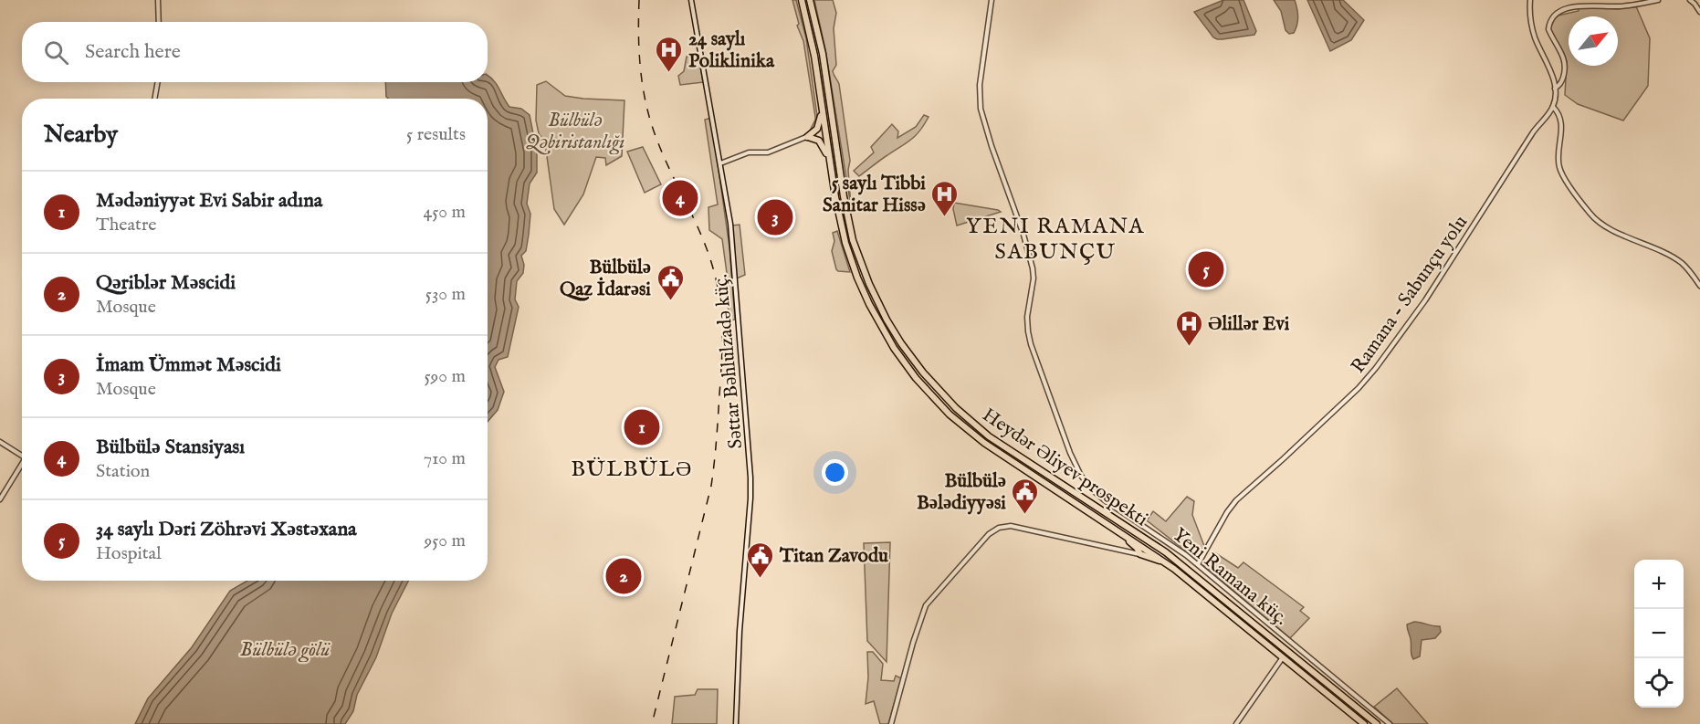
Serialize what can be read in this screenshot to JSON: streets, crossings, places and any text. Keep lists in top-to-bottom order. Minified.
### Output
{"streets":{"highway":["Heydər Əliyev prospekti"],"street":["Ramana - Sabunçu yolu","Səttar Bəhlulzadə küç.","Yeni Ramana küç."]},"crossings":[["Ramana - Sabunçu yolu","Yeni Ramana küç."]],"districts":["YENI RAMANA SABUNÇU","BÜLBÜLƏ"],"water":["Bülbülə gölü"],"parks":["Bülbülə Qəbiristanlığı"],"places":{"hospital":["24 saylı Poliklinika","5 saylı Tibbi Sanitar Hissə","Əlillər Evi"],"public building":["Bülbülə Qaz İdarəsi","Bülbülə Bələdiyyəsi","Titan Zavodu"]},"north":"top right","page":{"search":"Search here","heading":["Nearby","5 results"],"list":[{"mark":"1","name":"Mədəniyyət Evi Sabir adına","note":"Theatre","value":"450 m"},{"mark":"2","name":"Qəriblər Məscidi","note":"Mosque","value":"530 m"},{"mark":"3","name":"İmam Ümmət Məscidi","note":"Mosque","value":"590 m"},{"mark":"4","name":"Bülbülə Stansiyası","note":"Station","value":"710 m"},{"mark":"5","name":"34 saylı Dəri Zöhrəvi Xəstəxana","note":"Hospital","value":"950 m"}],"pins":["4","3","5","1","2"],"map_buttons":["+","−"]}}
